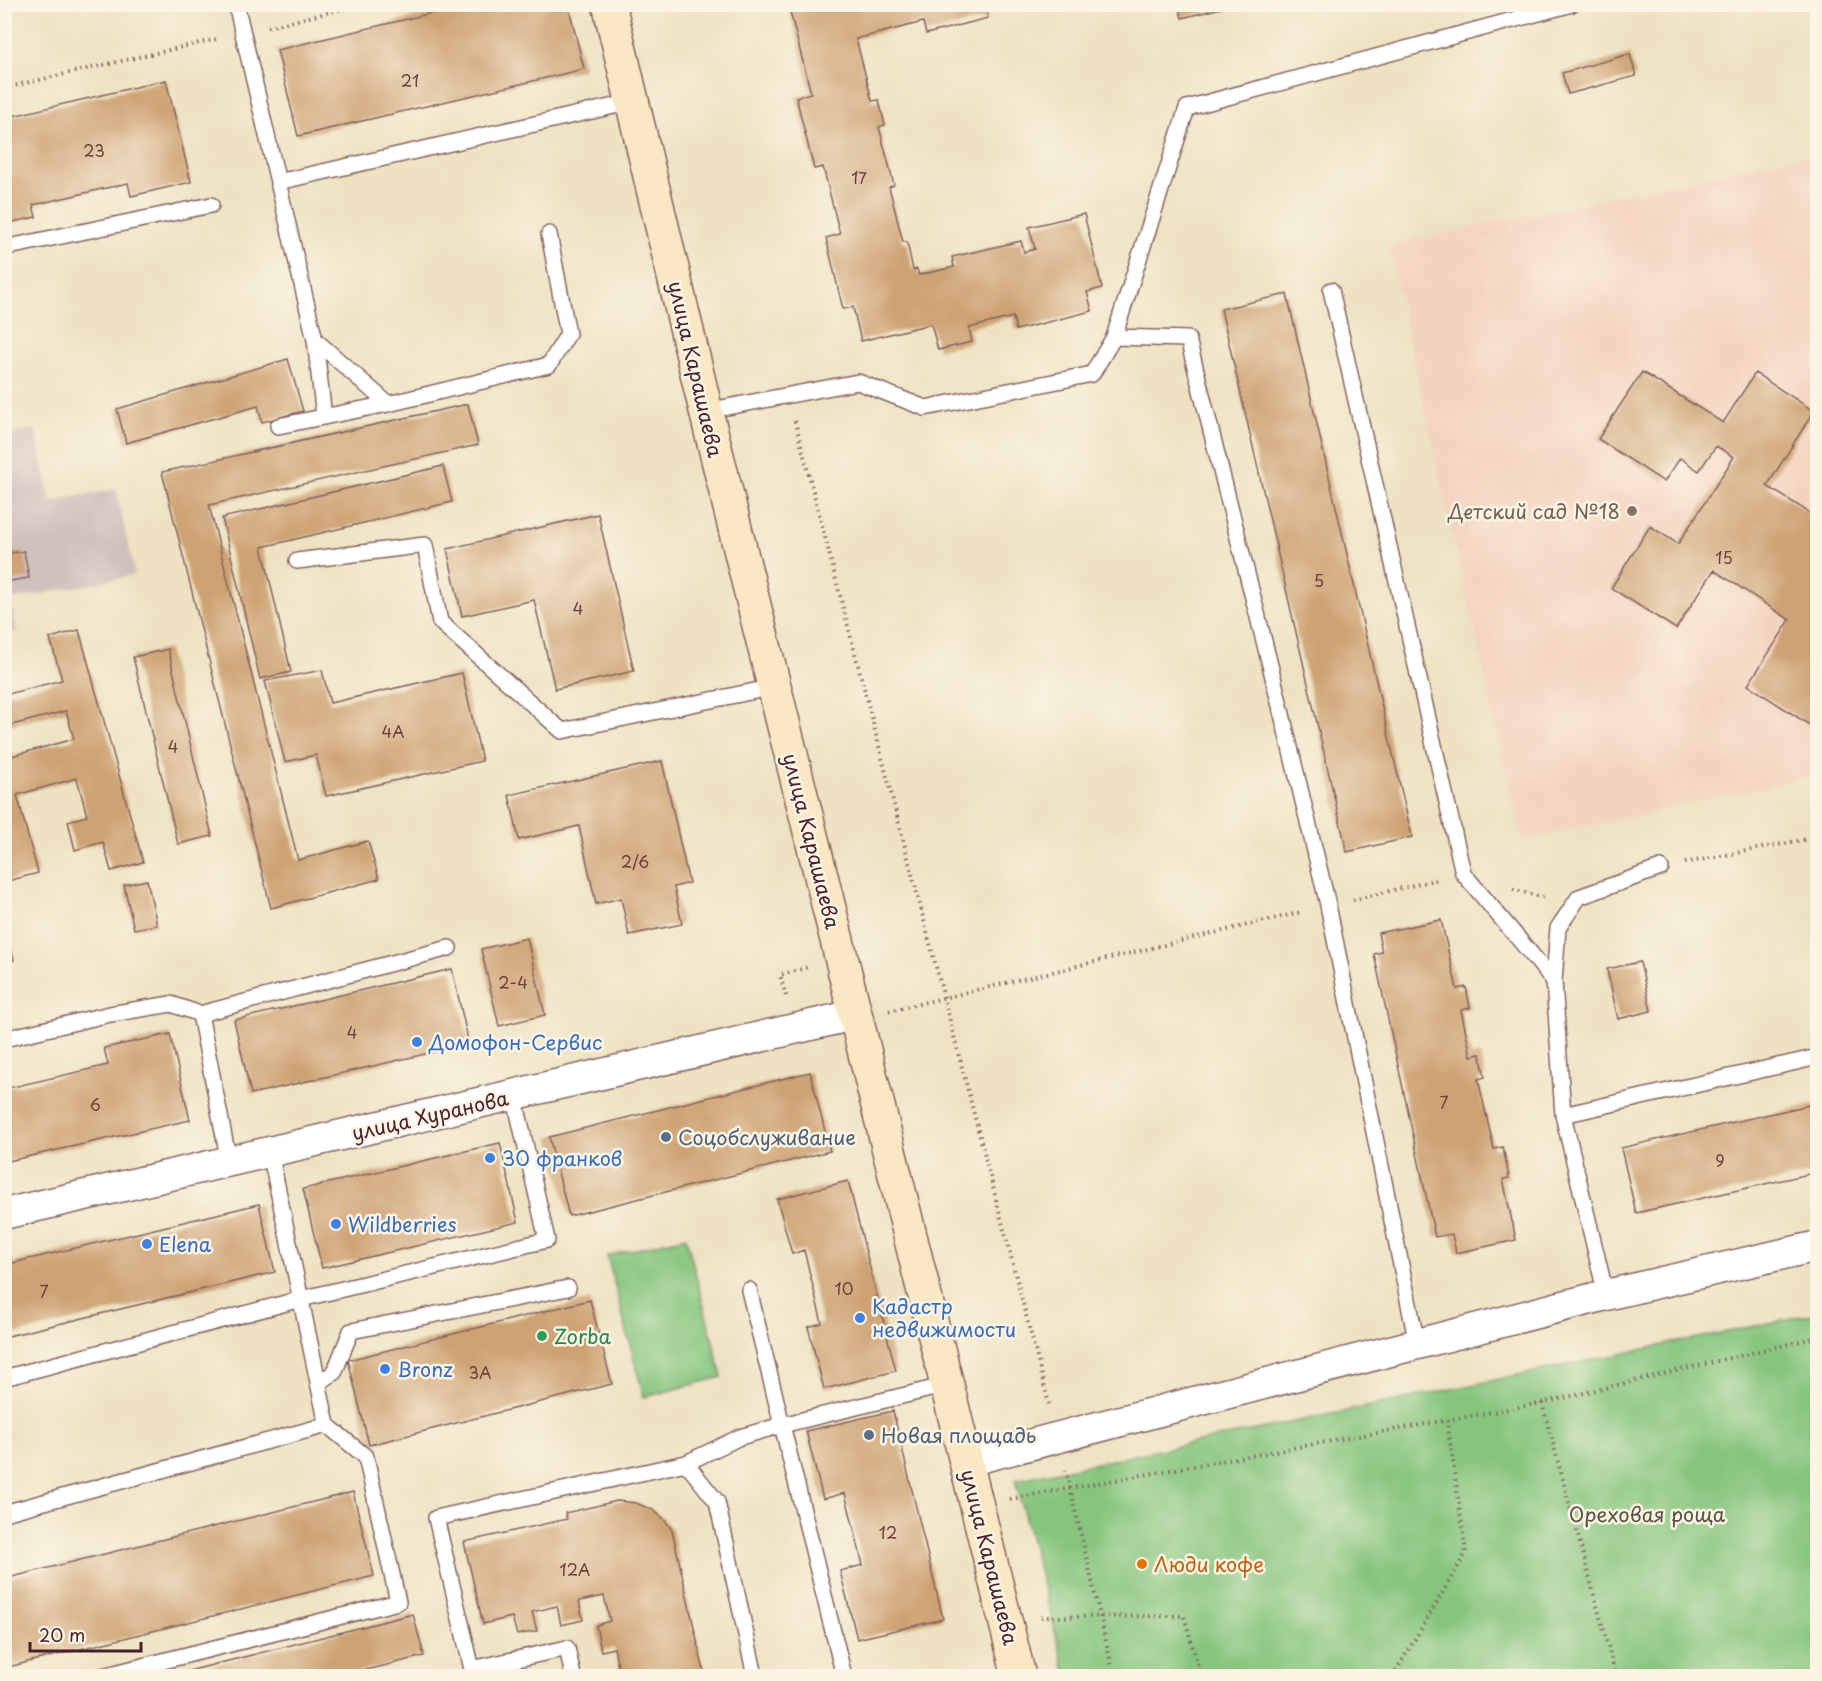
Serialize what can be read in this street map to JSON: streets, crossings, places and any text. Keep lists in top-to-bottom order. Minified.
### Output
{"streets":{"street":["улица Карашаева","улица Хуранова"]},"crossings":[["улица Карашаева","улица Хуранова"]],"parks":["Ореховая роща"],"places":["Детский сад №18","Домофон-Сервис","Соцобслуживание","30 франков","Wildberries","Elena","Кадастр недвижимости","Zorba","Bronz","Новая площадь","Люди кофе"],"house_numbers":["21","23","17","15","5","4","4А","4","2/6","2-4","4","7","6","9","10","7","3А","12","12А"],"scale_bar":"20 m"}
